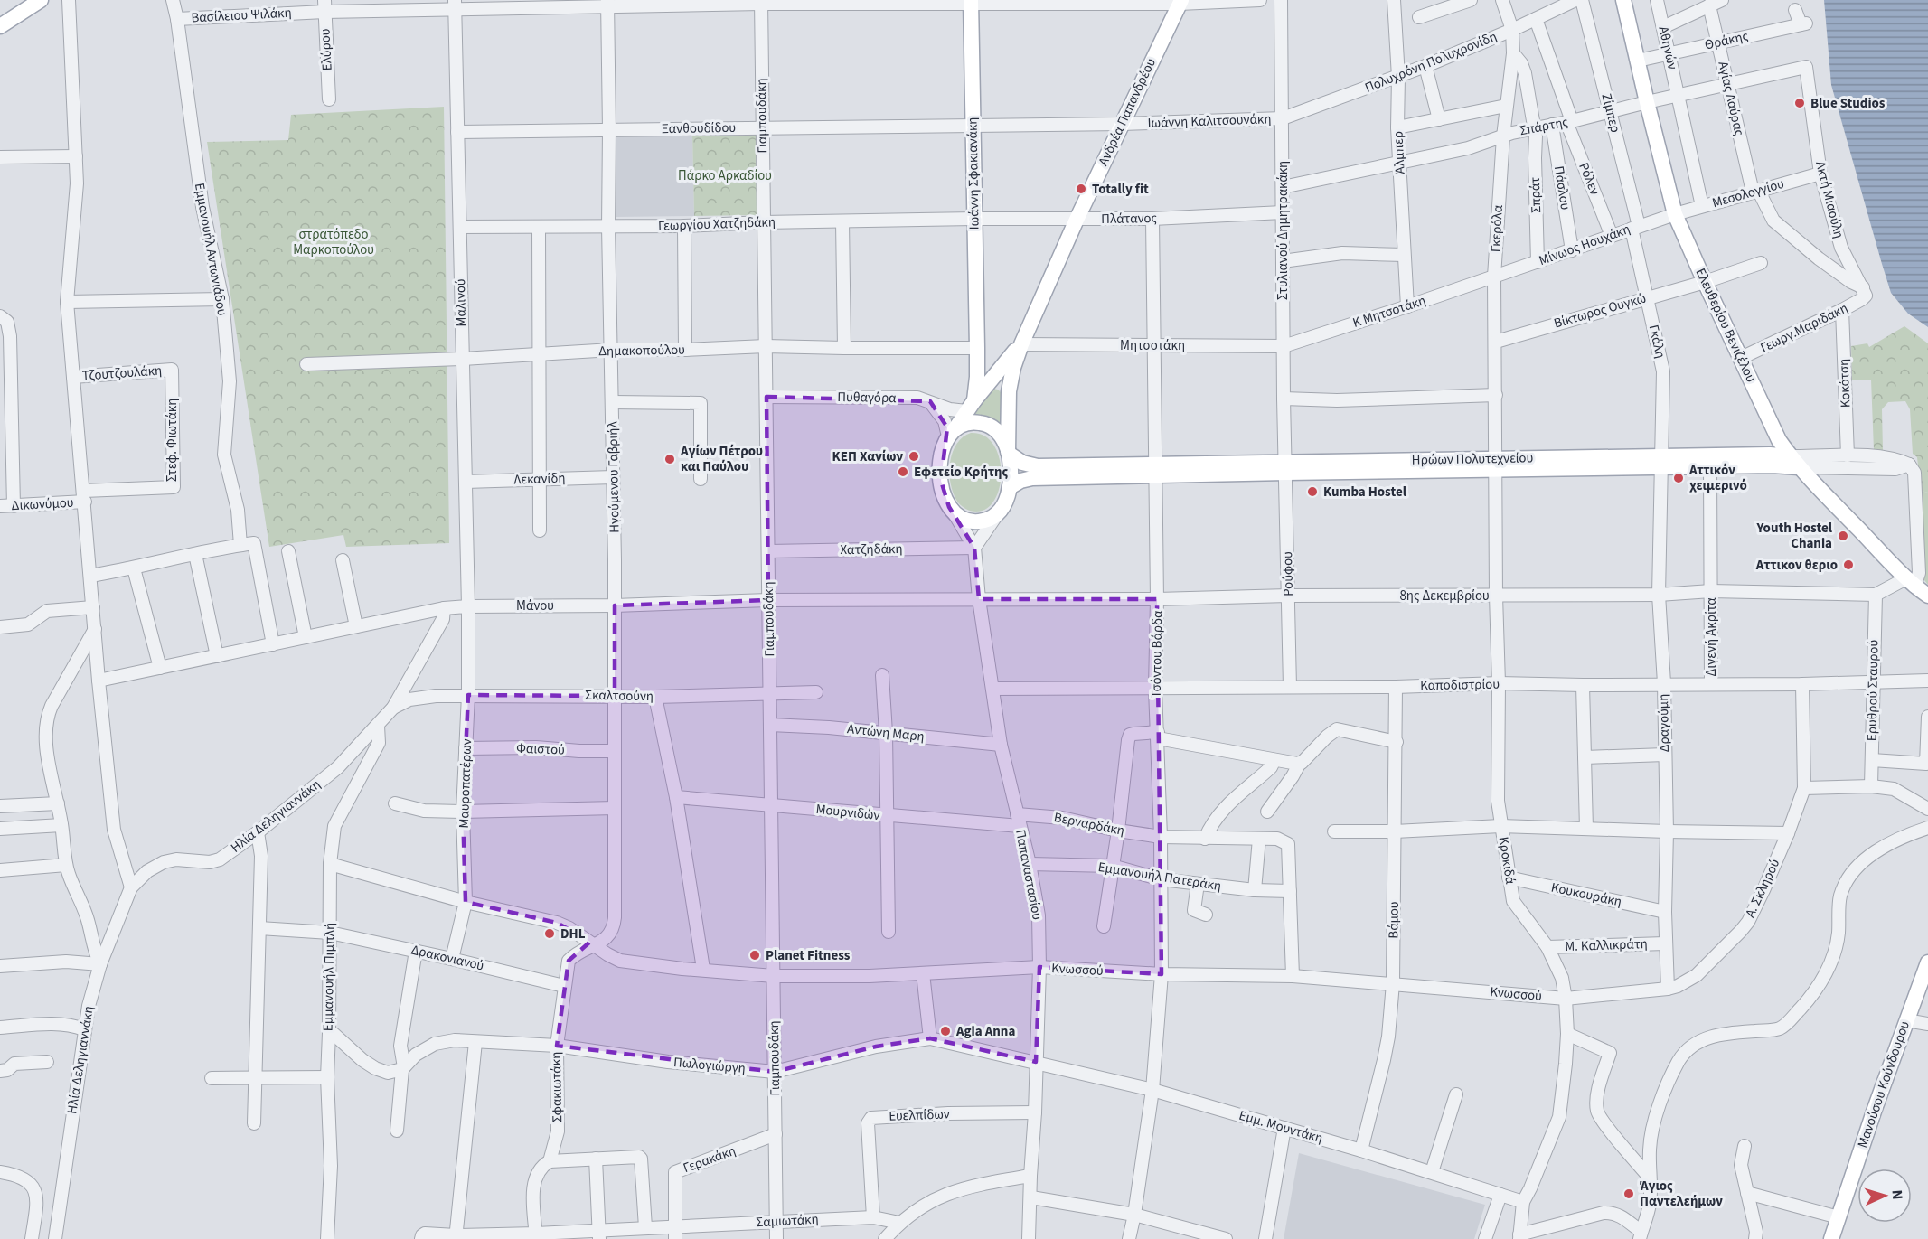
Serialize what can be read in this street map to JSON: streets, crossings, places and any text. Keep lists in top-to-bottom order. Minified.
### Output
{"streets":{"main road":["Ανδρέα Παπανδρέου","Ιωάννη Σφακιανάκη","Ελευθερίου Βενιζέλου","Ηρώων Πολυτεχνείου","Μανούσου Κούνδουρου"],"street":["Βασίλειου Ψιλάκη","Θράκης","Αθηνών","Ελύρου","Πολυχρόνη Πολυχρονίδη","Αγίας Λαύρας","Ζίμπερ","Γιαμπουδάκη","Ιωάννη Καλιτσουνάκη","Σπάρτης","Ξανθουδίδου","Άλμπερ","Ρόλεν","Πάσλου","Μεσολογγίου","Σπράτ","Ακτή Μιαούλη","Πλάτανος","Γεωργίου Χατζηδάκη","Γκερόλα","Στυλιανού Δημητρακάκη","Μίνωος Ησυχάκη","Εμμανουήλ Αντωνιάδου","Μαλινού","Βίκτωρος Ουγκώ","Κ Μητσοτάκη","Γεωργ.Μαριδάκη","Γκάλη","Μητσοτάκη","Δημακοπούλου","Τζουτζουλάκη","Κοκότση","Πυθαγόρα","Στεφ. Φιωτάκη","Ηγούμενου Γαβριήλ","Λεκανίδη","Δικωνύμου","Χατζηδάκη","Ρούφου","8ης Δεκεμβρίου","Μάνου","Διγενή Ακρίτα","Τσόντου Βάρδα","Καποδιστρίου","Ερυθρού Σταυρού","Σκαλτσούνη","Δραγούμη","Αντώνη Μαρη","Φαιστού","Μαυροπατέρων","Μουρνιδών","Ηλία ∆εληγιαννάκη","Βερναρδάκη","Κροκιδά","Παπαναστασίου","Εμμανουήλ Πατεράκη","Α. Σκληρού","Κουκουράκη","Βάμου","Μ. Καλλικράτη","Δρακονιανού","Κνωσσού","Εµµανουήλ Πιµπλή","Ηλία Δεληγιαννάκη","Πωλογιώργη","Σφακιωτάκη","Ευελπίδων","Εμμ. Μουντάκη","Γερακάκη","Σαμιωτάκη"]},"crossings":[["Βασίλειου Ψιλάκη","Ελύρου"],["Βασίλειου Ψιλάκη","Ανδρέα Παπανδρέου"],["Βασίλειου Ψιλάκη","Γιαμπουδάκη"],["Βασίλειου Ψιλάκη","Ιωάννη Σφακιανάκη"],["Βασίλειου Ψιλάκη","Εμμανουήλ Αντωνιάδου"],["Βασίλειου Ψιλάκη","Μαλινού"],["Βασίλειου Ψιλάκη","Ηγούμενου Γαβριήλ"],["Θράκης","Αθηνών"],["Θράκης","Αγίας Λαύρας"],["Θράκης","Ελευθερίου Βενιζέλου"],["Αθηνών","Σπάρτης"],["Αθηνών","Μεσολογγίου"],["Πολυχρόνη Πολυχρονίδη","Ζίμπερ"],["Πολυχρόνη Πολυχρονίδη","Ιωάννη Καλιτσουνάκη"],["Πολυχρόνη Πολυχρονίδη","Άλμπερ"],["Πολυχρόνη Πολυχρονίδη","Ρόλεν"],["Πολυχρόνη Πολυχρονίδη","Γκερόλα"],["Πολυχρόνη Πολυχρονίδη","Στυλιανού Δημητρακάκη"],["Αγίας Λαύρας","Σπάρτης"],["Αγίας Λαύρας","Μεσολογγίου"],["Αγίας Λαύρας","Ακτή Μιαούλη"],["Αγίας Λαύρας","Γεωργ.Μαριδάκη"],["Ανδρέα Παπανδρέου","Ιωάννη Καλιτσουνάκη"],["Ανδρέα Παπανδρέου","Ιωάννη Σφακιανάκη"],["Ανδρέα Παπανδρέου","Πλάτανος"],["Ανδρέα Παπανδρέου","Μητσοτάκη"],["Ανδρέα Παπανδρέου","Πυθαγόρα"],["Ανδρέα Παπανδρέου","Παπαναστασίου"],["Ζίμπερ","Σπάρτης"],["Ζίμπερ","Μίνωος Ησυχάκη"],["Ζίμπερ","Γκάλη"],["Γιαμπουδάκη","Ξανθουδίδου"],["Γιαμπουδάκη","Γεωργίου Χατζηδάκη"],["Γιαμπουδάκη","Δημακοπούλου"],["Γιαμπουδάκη","Πυθαγόρα"],["Γιαμπουδάκη","Χατζηδάκη"],["Γιαμπουδάκη","Μάνου"],["Γιαμπουδάκη","Σκαλτσούνη"],["Γιαμπουδάκη","Αντώνη Μαρη"],["Γιαμπουδάκη","Μουρνιδών"],["Γιαμπουδάκη","Κνωσσού"],["Γιαμπουδάκη","Πωλογιώργη"],["Γιαμπουδάκη","Γερακάκη"],["Γιαμπουδάκη","Σαμιωτάκη"],["Ιωάννη Καλιτσουνάκη","Ξανθουδίδου"],["Ιωάννη Καλιτσουνάκη","Ιωάννη Σφακιανάκη"],["Ιωάννη Καλιτσουνάκη","Στυλιανού Δημητρακάκη"],["Σπάρτης","Άλμπερ"],["Σπάρτης","Ρόλεν"],["Σπάρτης","Πάσλου"],["Σπάρτης","Σπράτ"],["Σπάρτης","Ακτή Μιαούλη"],["Σπάρτης","Γκερόλα"],["Σπάρτης","Στυλιανού Δημητρακάκη"],["Σπάρτης","Ελευθερίου Βενιζέλου"],["Ξανθουδίδου","Ιωάννη Σφακιανάκη"],["Ξανθουδίδου","Μαλινού"],["Ξανθουδίδου","Ηγούμενου Γαβριήλ"],["Άλμπερ","Κ Μητσοτάκη"],["Ιωάννη Σφακιανάκη","Πλάτανος"],["Ιωάννη Σφακιανάκη","Γεωργίου Χατζηδάκη"],["Ιωάννη Σφακιανάκη","Δημακοπούλου"],["Ιωάννη Σφακιανάκη","Πυθαγόρα"],["Ρόλεν","Μίνωος Ησυχάκη"],["Πάσλου","Μίνωος Ησυχάκη"],["Μεσολογγίου","Ακτή Μιαούλη"],["Μεσολογγίου","Μίνωος Ησυχάκη"],["Μεσολογγίου","Ελευθερίου Βενιζέλου"],["Σπράτ","Γκερόλα"],["Σπράτ","Μίνωος Ησυχάκη"],["Ακτή Μιαούλη","Γεωργ.Μαριδάκη"],["Πλάτανος","Γεωργίου Χατζηδάκη"],["Πλάτανος","Στυλιανού Δημητρακάκη"],["Πλάτανος","Τσόντου Βάρδα"],["Γεωργίου Χατζηδάκη","Μαλινού"],["Γεωργίου Χατζηδάκη","Ηγούμενου Γαβριήλ"],["Γκερόλα","Μίνωος Ησυχάκη"],["Γκερόλα","Βίκτωρος Ουγκώ"],["Γκερόλα","Κ Μητσοτάκη"],["Γκερόλα","Ηρώων Πολυτεχνείου"],["Γκερόλα","Κροκιδά"],["Στυλιανού Δημητρακάκη","Κ Μητσοτάκη"],["Στυλιανού Δημητρακάκη","Μητσοτάκη"],["Στυλιανού Δημητρακάκη","Ηρώων Πολυτεχνείου"],["Στυλιανού Δημητρακάκη","Ρούφου"],["Μίνωος Ησυχάκη","Κ Μητσοτάκη"],["Μίνωος Ησυχάκη","Ελευθερίου Βενιζέλου"],["Μίνωος Ησυχάκη","Γκάλη"],["Μαλινού","Δημακοπούλου"],["Μαλινού","Λεκανίδη"],["Μαλινού","Μάνου"],["Μαλινού","Μαυροπατέρων"],["Βίκτωρος Ουγκώ","Ελευθερίου Βενιζέλου"],["Βίκτωρος Ουγκώ","Γκάλη"],["Κ Μητσοτάκη","Μητσοτάκη"],["Ελευθερίου Βενιζέλου","Γεωργ.Μαριδάκη"],["Ελευθερίου Βενιζέλου","Ηρώων Πολυτεχνείου"],["Ελευθερίου Βενιζέλου","8ης Δεκεμβρίου"],["Γεωργ.Μαριδάκη","Κοκότση"],["Γκάλη","Ηρώων Πολυτεχνείου"],["Γκάλη","Δραγούμη"],["Μητσοτάκη","Τσόντου Βάρδα"],["Δημακοπούλου","Ηγούμενου Γαβριήλ"],["Τζουτζουλάκη","Στεφ. Φιωτάκη"],["Στεφ. Φιωτάκη","Δικωνύμου"],["Ηρώων Πολυτεχνείου","Ρούφου"],["Ηρώων Πολυτεχνείου","Τσόντου Βάρδα"],["Ηρώων Πολυτεχνείου","Δραγούμη"],["Ηρώων Πολυτεχνείου","Κροκιδά"],["Ηγούμενου Γαβριήλ","Λεκανίδη"],["Ηγούμενου Γαβριήλ","Μάνου"],["Ηγούμενου Γαβριήλ","Σκαλτσούνη"],["Ηγούμενου Γαβριήλ","Φαιστού"],["Ηγούμενου Γαβριήλ","Κνωσσού"],["Ηγούμενου Γαβριήλ","Σφακιωτάκη"],["Χατζηδάκη","Παπαναστασίου"],["Ρούφου","8ης Δεκεμβρίου"],["Ρούφου","Καποδιστρίου"],["8ης Δεκεμβρίου","Μάνου"],["8ης Δεκεμβρίου","Διγενή Ακρίτα"],["8ης Δεκεμβρίου","Τσόντου Βάρδα"],["8ης Δεκεμβρίου","Ερυθρού Σταυρού"],["8ης Δεκεμβρίου","Δραγούμη"],["8ης Δεκεμβρίου","Κροκιδά"],["8ης Δεκεμβρίου","Παπαναστασίου"],["Μάνου","Μαυροπατέρων"],["Μάνου","Ηλία ∆εληγιαννάκη"],["Μάνου","Παπαναστασίου"],["Διγενή Ακρίτα","Καποδιστρίου"],["Τσόντου Βάρδα","Καποδιστρίου"],["Τσόντου Βάρδα","Βερναρδάκη"],["Τσόντου Βάρδα","Εμμανουήλ Πατεράκη"],["Τσόντου Βάρδα","Κνωσσού"],["Τσόντου Βάρδα","Εμμ. Μουντάκη"],["Καποδιστρίου","Ερυθρού Σταυρού"],["Καποδιστρίου","Δραγούμη"],["Καποδιστρίου","Κροκιδά"],["Καποδιστρίου","Παπαναστασίου"],["Καποδιστρίου","Α. Σκληρού"],["Καποδιστρίου","Βάμου"],["Σκαλτσούνη","Μαυροπατέρων"],["Σκαλτσούνη","Ηλία ∆εληγιαννάκη"],["Δραγούμη","Α. Σκληρού"],["Δραγούμη","Κουκουράκη"],["Δραγούμη","Μ. Καλλικράτη"],["Αντώνη Μαρη","Παπαναστασίου"],["Φαιστού","Μαυροπατέρων"],["Μαυροπατέρων","Δρακονιανού"],["Μαυροπατέρων","Κνωσσού"],["Μουρνιδών","Βερναρδάκη"],["Μουρνιδών","Παπαναστασίου"],["Ηλία ∆εληγιαννάκη","Εµµανουήλ Πιµπλή"],["Ηλία ∆εληγιαννάκη","Ηλία Δεληγιαννάκη"],["Βερναρδάκη","Παπαναστασίου"],["Βερναρδάκη","Εμμανουήλ Πατεράκη"],["Κροκιδά","Α. Σκληρού"],["Κροκιδά","Κουκουράκη"],["Κροκιδά","Μ. Καλλικράτη"],["Κροκιδά","Κνωσσού"],["Κροκιδά","Εμμ. Μουντάκη"],["Παπαναστασίου","Εμμανουήλ Πατεράκη"],["Παπαναστασίου","Κνωσσού"],["Παπαναστασίου","Πωλογιώργη"],["Παπαναστασίου","Ευελπίδων"],["Παπαναστασίου","Εμμ. Μουντάκη"],["Α. Σκληρού","Κνωσσού"],["Βάμου","Κνωσσού"],["Βάμου","Εμμ. Μουντάκη"],["Δρακονιανού","Εµµανουήλ Πιµπλή"],["Δρακονιανού","Σφακιωτάκη"],["Κνωσσού","Εµµανουήλ Πιµπλή"],["Κνωσσού","Σφακιωτάκη"],["Πωλογιώργη","Σφακιωτάκη"],["Πωλογιώργη","Εμμ. Μουντάκη"],["Σφακιωτάκη","Σαμιωτάκη"],["Ευελπίδων","Σαμιωτάκη"],["Γερακάκη","Σαμιωτάκη"]],"parks":["Πάρκο Αρκαδίου","στρατόπεδο Μαρκοπούλου"],"places":["Blue Studios","Totally fit","ΚΕΠ Χανίων","Αγίων Πέτρου και Παύλου","Εφετείο Κρήτης","Αττικόν χειμερινό","Kumba Hostel","Youth Hostel Chania","Αττικον θεριο","DHL","Planet Fitness","Agia Anna","Άγιος Παντελεήμων"],"north":"right"}
